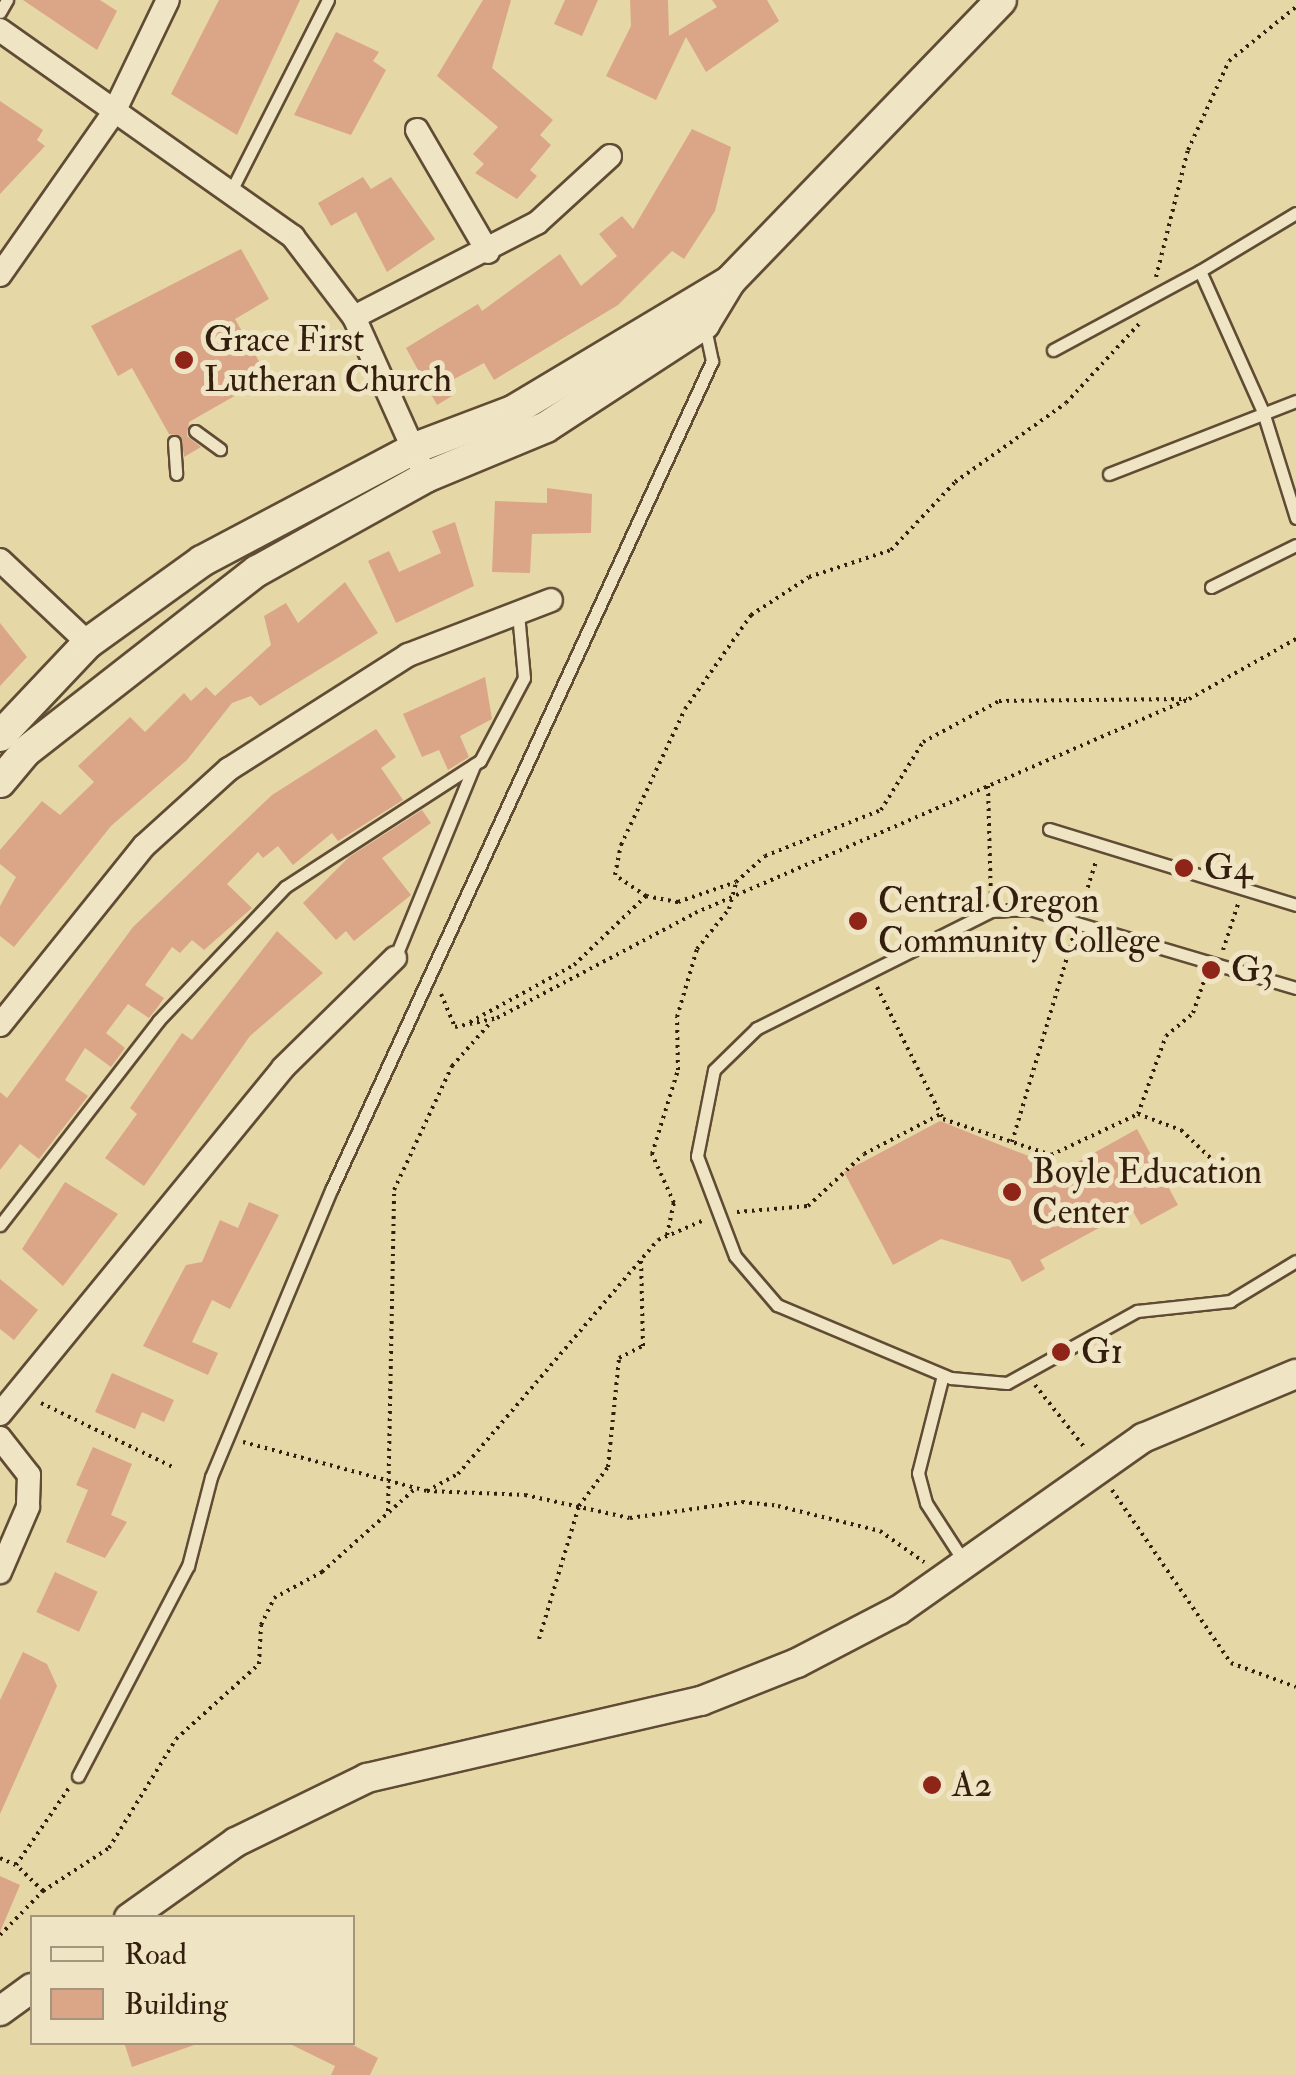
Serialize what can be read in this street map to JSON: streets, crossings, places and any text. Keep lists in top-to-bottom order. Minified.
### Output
{"places":["Grace First Lutheran Church","G4","Central Oregon Community College","G3","Boyle Education Center","G1","A2"],"legend":["Road","Building"]}
